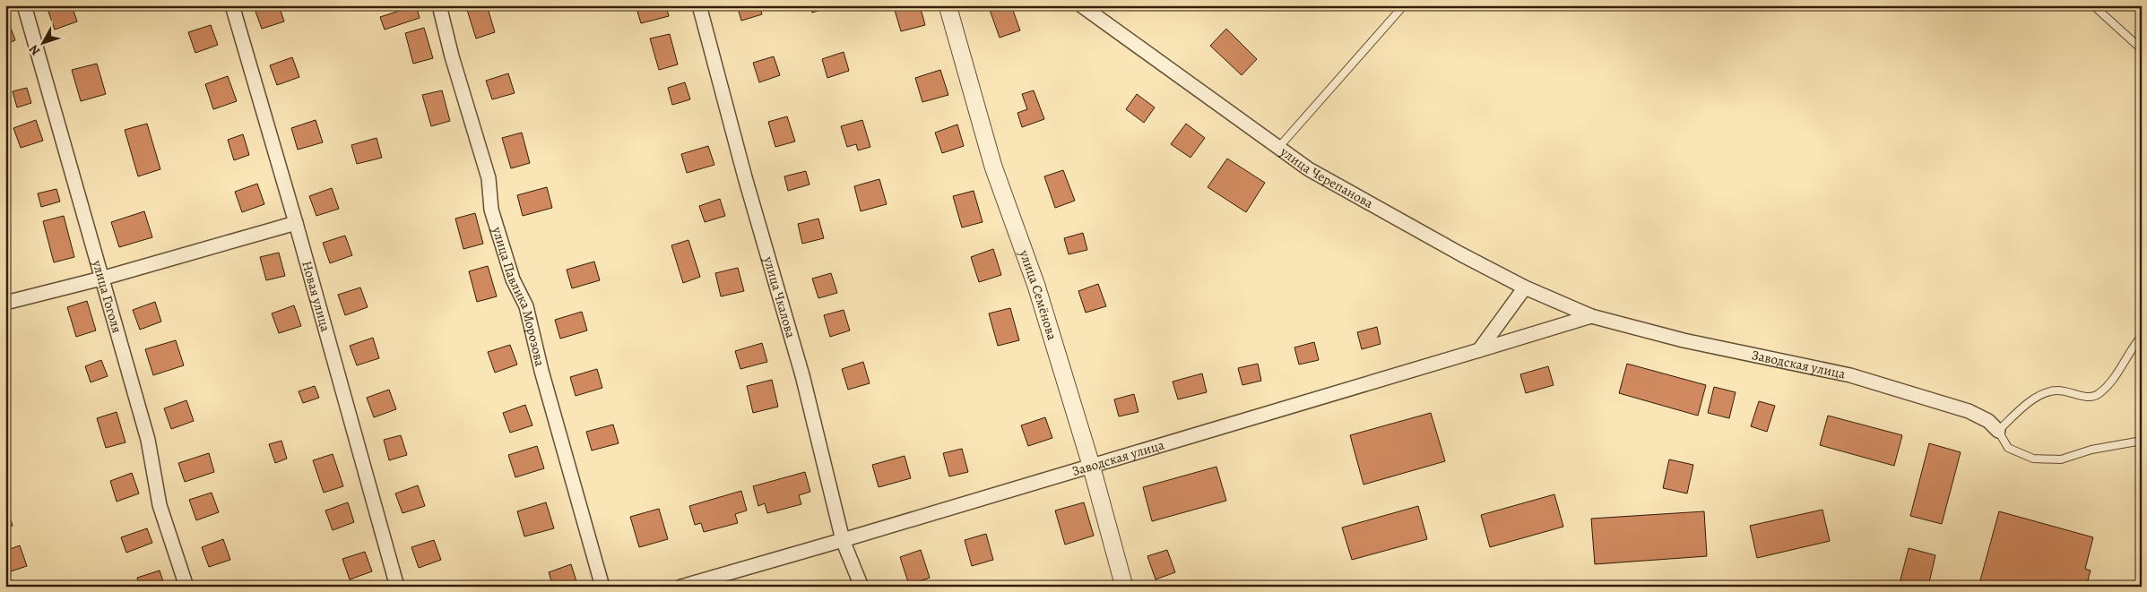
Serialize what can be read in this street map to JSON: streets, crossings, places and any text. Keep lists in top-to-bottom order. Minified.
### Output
{"streets":{"street":["улица Черепанова","улица Гоголя","Новая улица","улица Семёнова","улица Павлика Морозова","улица Чкалова","Заводская улица"]},"crossings":[["улица Черепанова","Заводская улица"],["улица Семёнова","Заводская улица"],["улица Чкалова","Заводская улица"]],"north":"bottom left"}
